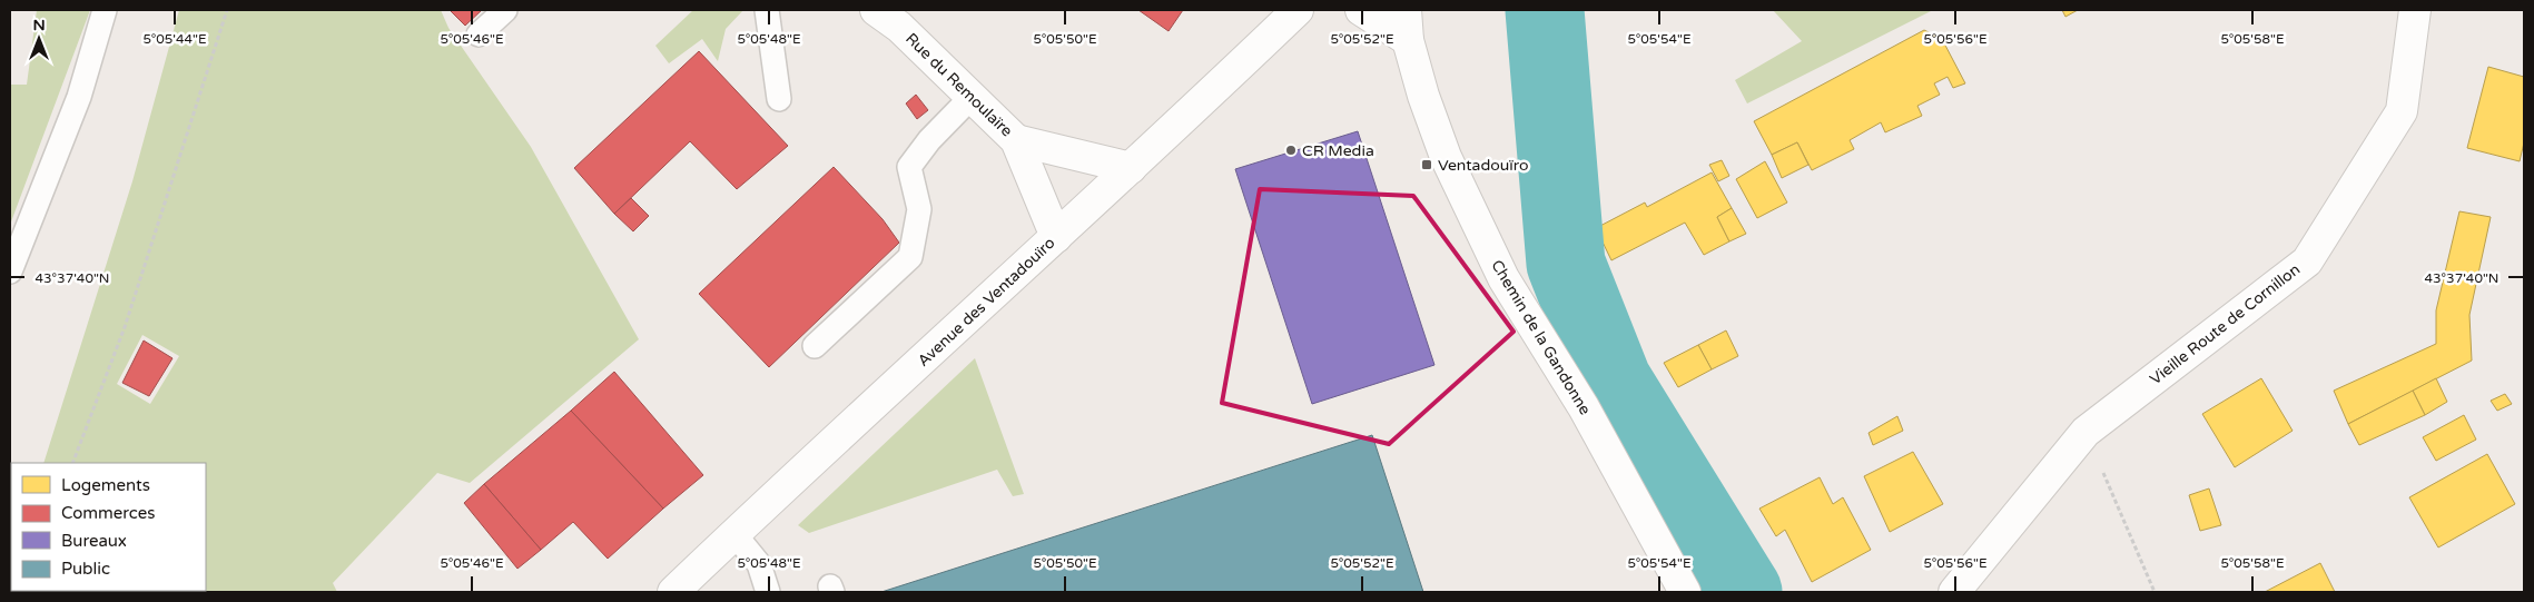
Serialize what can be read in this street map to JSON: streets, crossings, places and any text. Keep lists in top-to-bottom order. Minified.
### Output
{"streets":{"street":["Rue du Remoulaïre","Avenue des Ventadouïro","Vieille Route de Cornillon","Chemin de la Gandonne"]},"crossings":[["Rue du Remoulaïre","Avenue des Ventadouïro"]],"places":{"other":["CR Media"],"transit":["Ventadouïro"]},"legend":["Logements","Commerces","Bureaux","Public"],"north":"top","coordinates":["5°05'44\"E","5°05'46\"E","5°05'48\"E","5°05'50\"E","5°05'52\"E","5°05'54\"E","5°05'56\"E","5°05'58\"E","43°37'40\"N"]}
